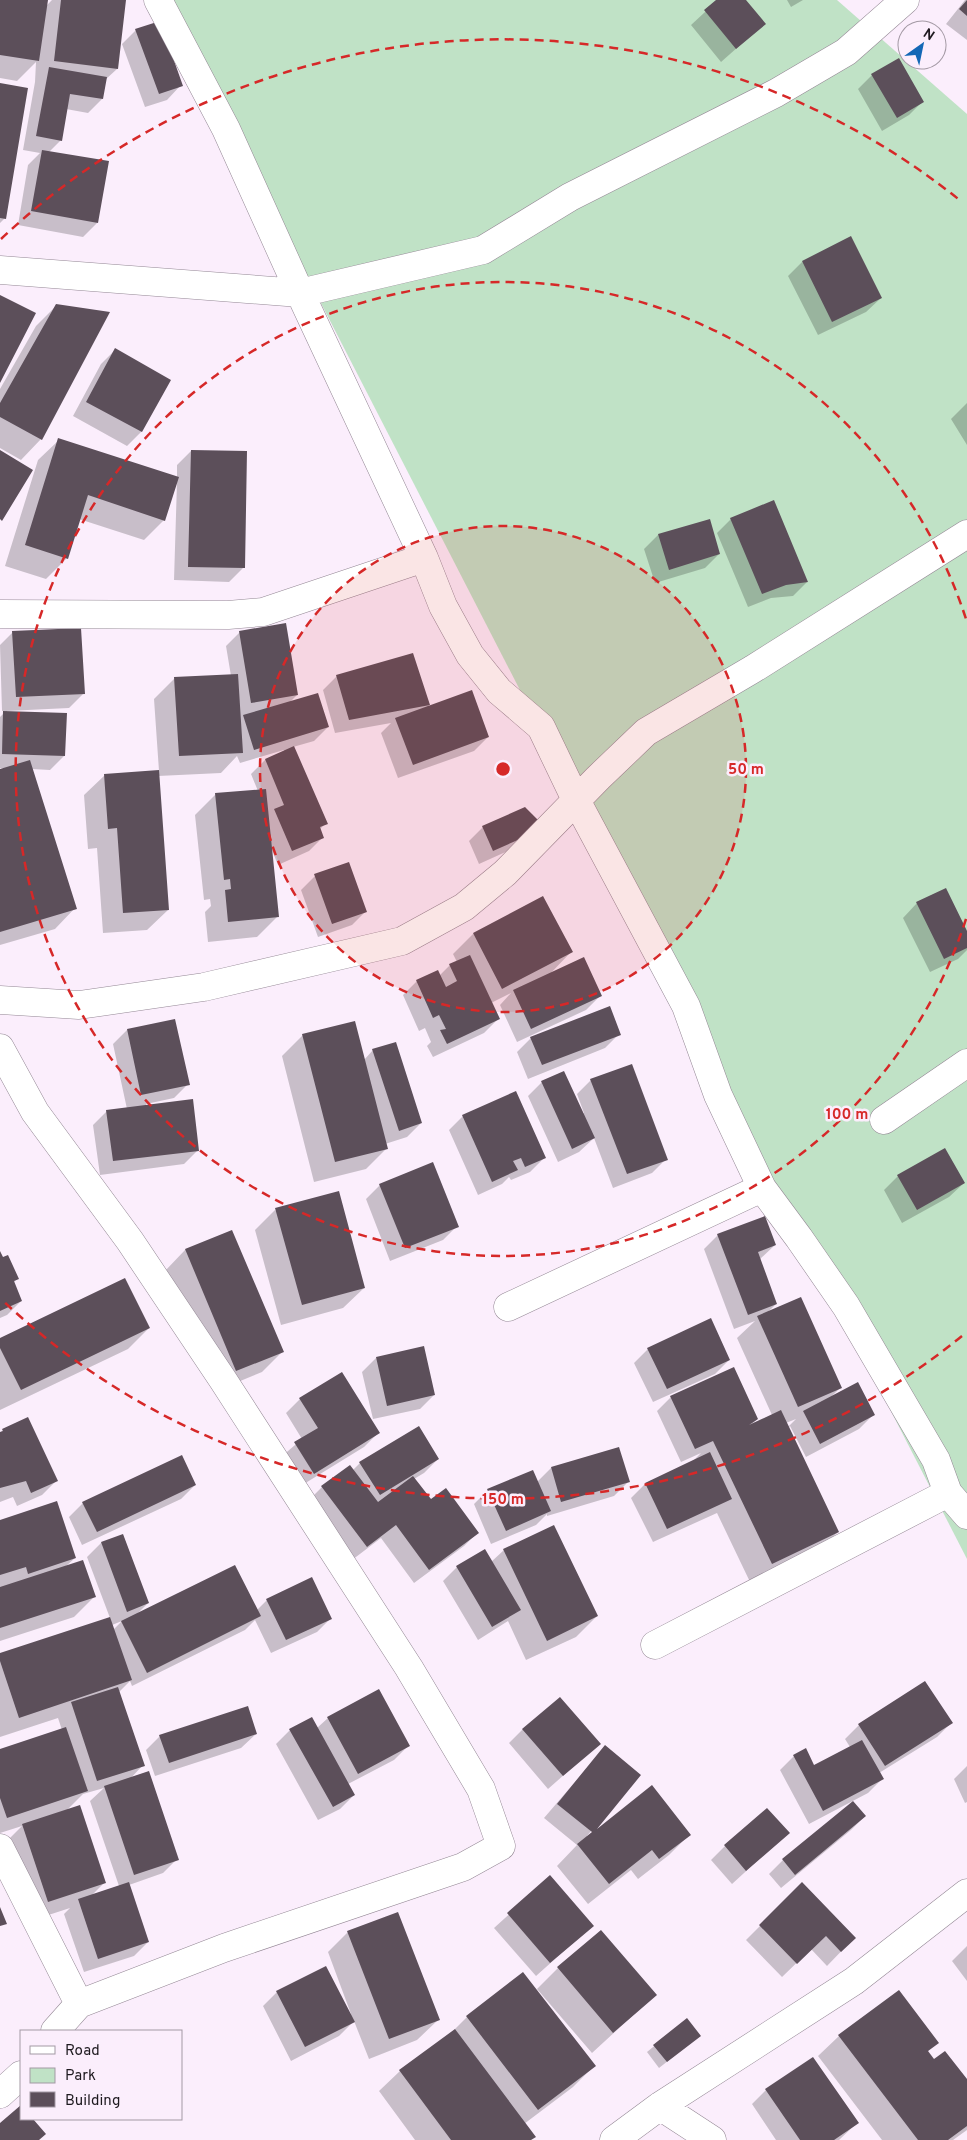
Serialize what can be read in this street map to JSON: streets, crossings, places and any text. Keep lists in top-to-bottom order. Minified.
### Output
{"legend":["Road","Park","Building"],"north":"top right","rings":["50 m","100 m","150 m"]}
